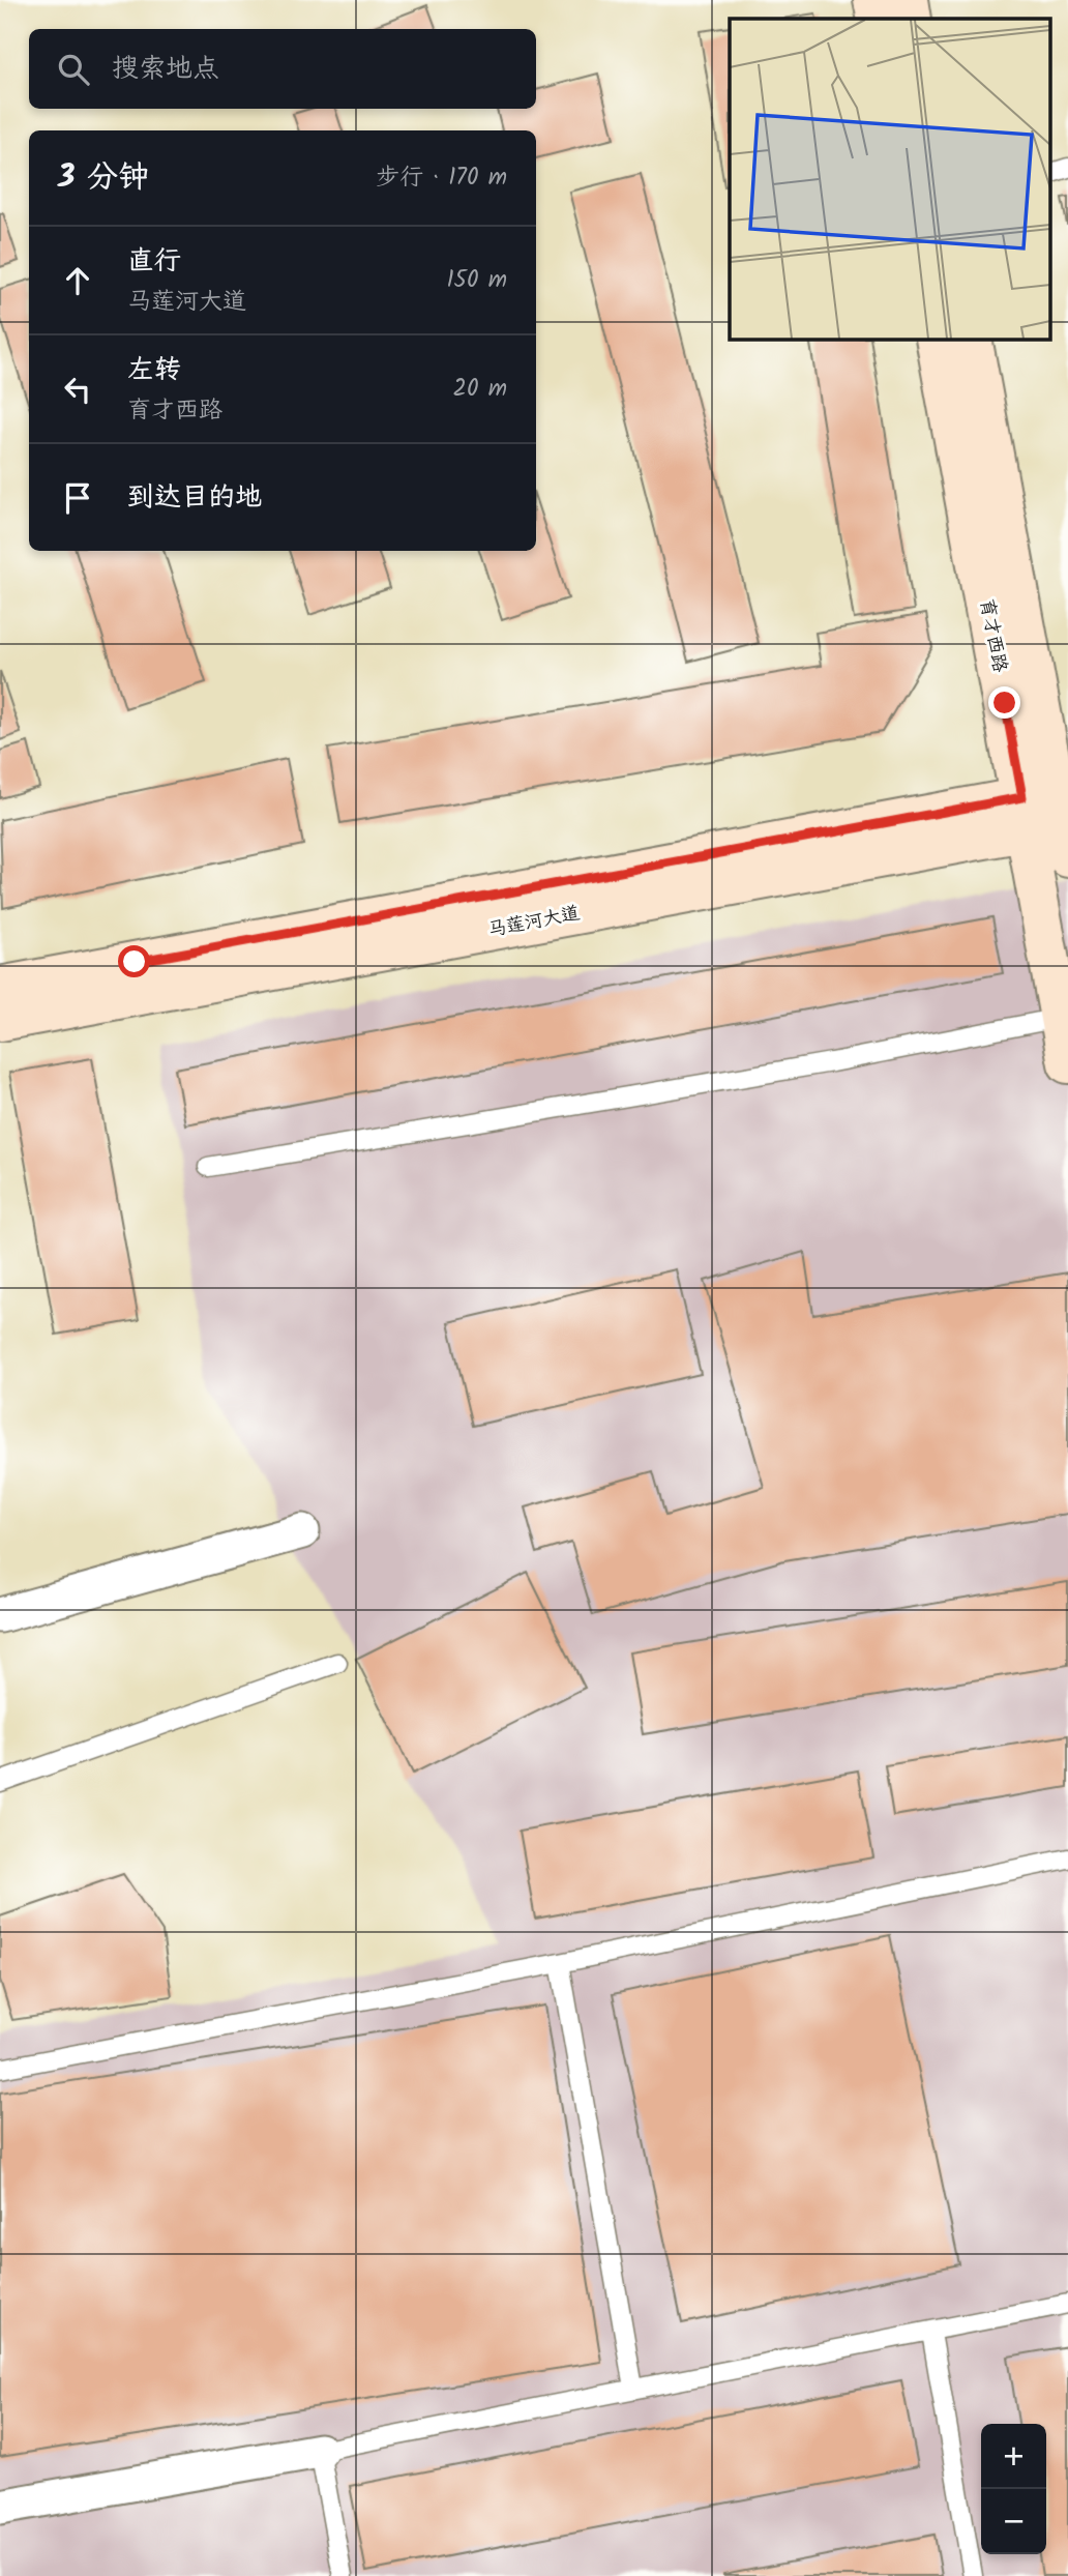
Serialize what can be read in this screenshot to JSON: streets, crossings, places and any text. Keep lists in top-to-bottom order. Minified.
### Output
{"streets":{"street":["育才西路","马莲河大道"]},"crossings":[["育才西路","马莲河大道"]],"page":{"search":"搜索地点","heading":["3 分钟","步行 · 170 m"],"list":[["直行","马莲河大道","150 m"],["左转","育才西路","20 m"],"到达目的地"],"map_buttons":["+","−"]}}
